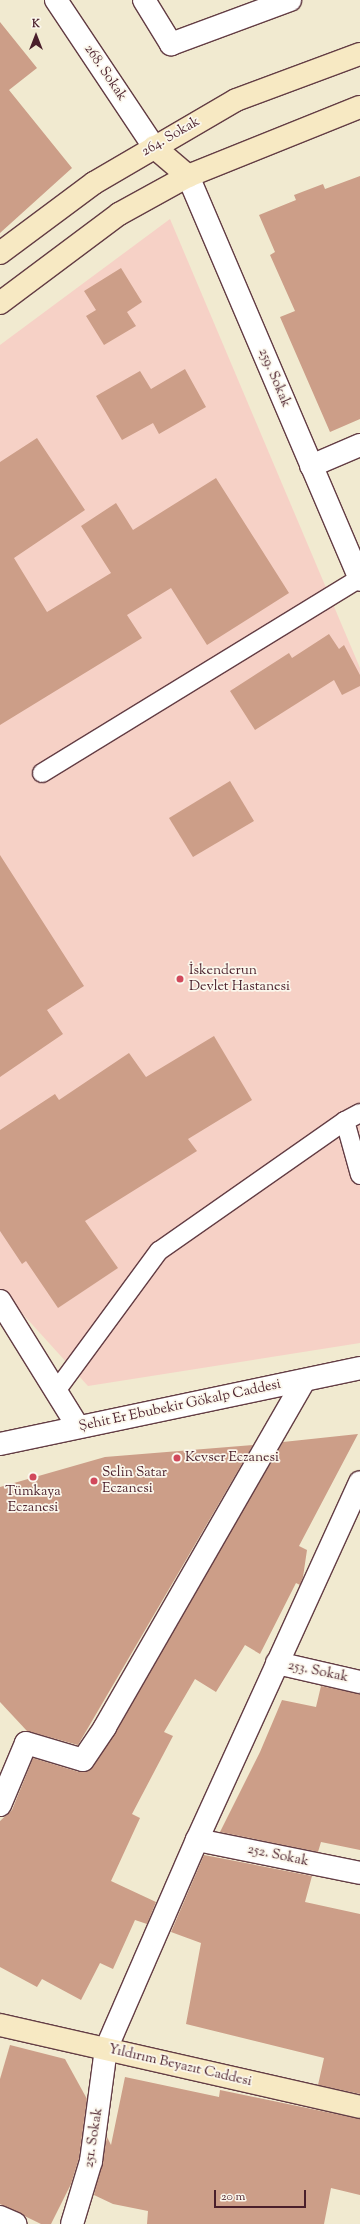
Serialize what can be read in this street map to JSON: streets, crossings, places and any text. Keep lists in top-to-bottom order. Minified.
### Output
{"streets":{"street":["268. Sokak","264. Sokak","259. Sokak","Şehit Er Ebubekir Gökalp Caddesi","253. Sokak","252. Sokak","Yıldırım Beyazıt Caddesi","251. Sokak"]},"crossings":[["268. Sokak","264. Sokak"],["253. Sokak","251. Sokak"],["252. Sokak","251. Sokak"],["Yıldırım Beyazıt Caddesi","251. Sokak"]],"places":["İskenderun Devlet Hastanesi","Kevser Eczanesi","Tümkaya Eczanesi","Selin Satar Eczanesi"],"scale_bar":"20 m","north":"top"}
